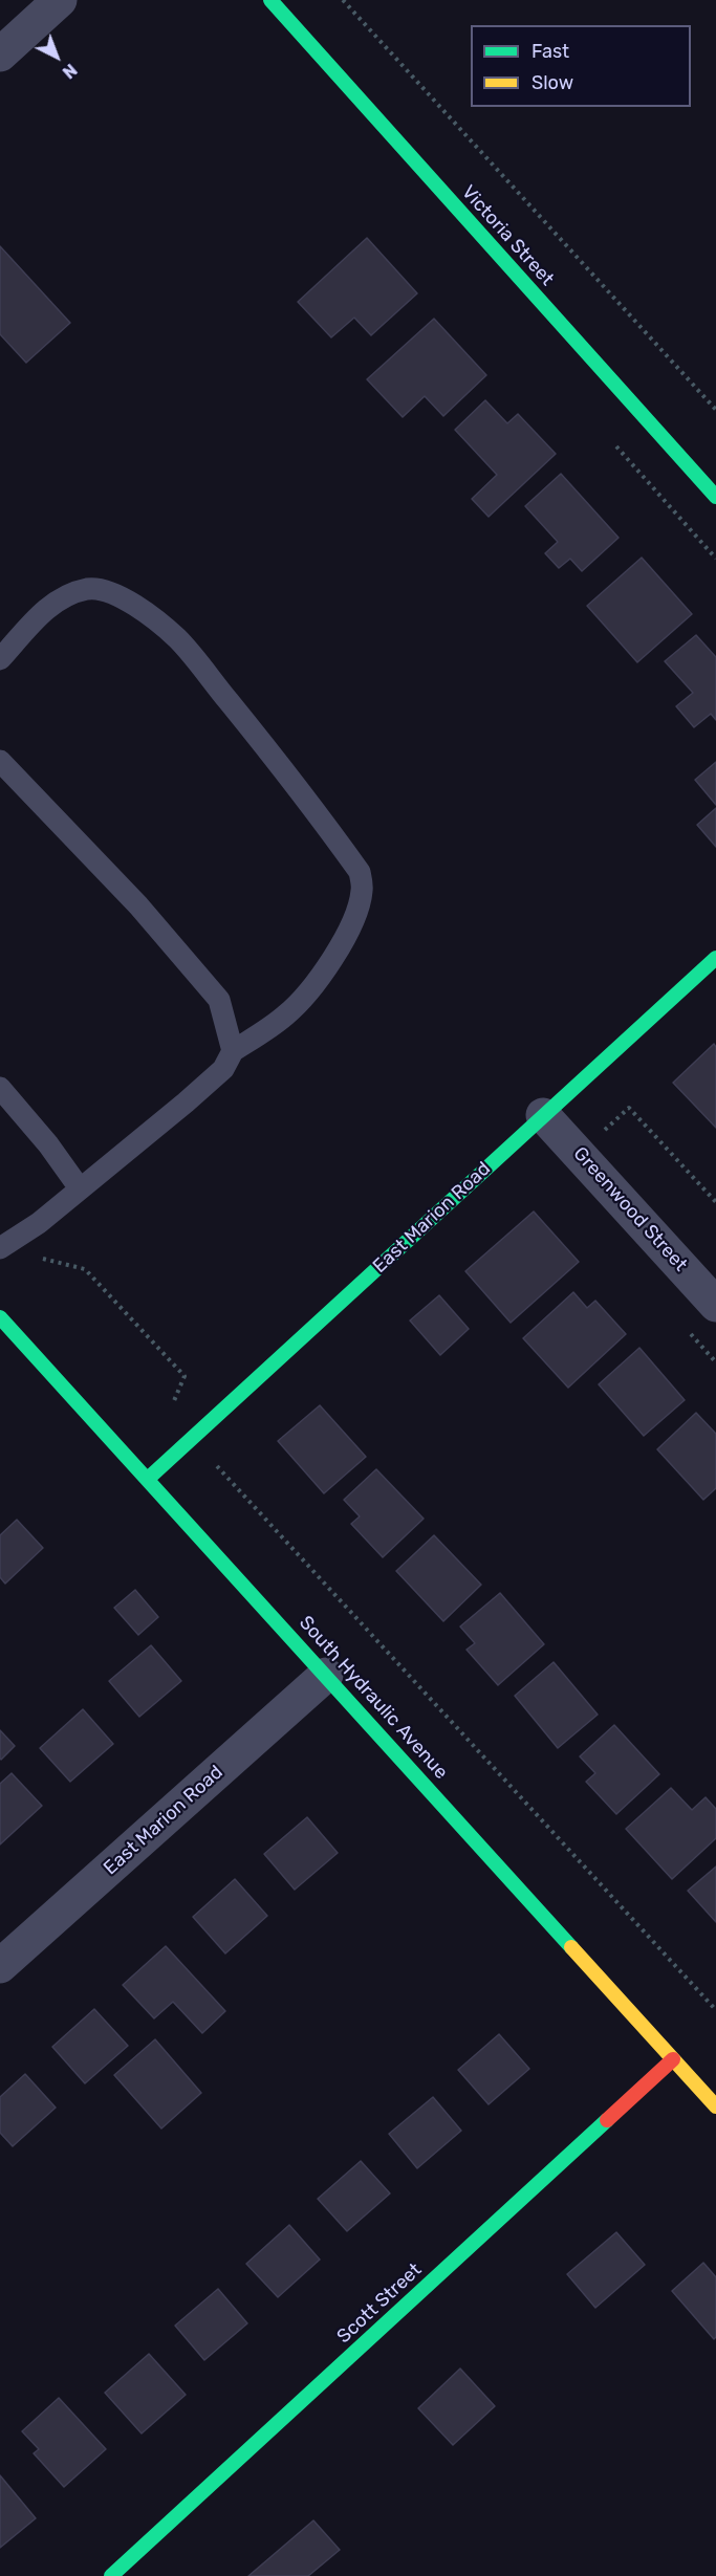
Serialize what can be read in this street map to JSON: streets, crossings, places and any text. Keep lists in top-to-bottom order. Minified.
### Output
{"streets":{"street":["Victoria Street","Greenwood Street","East Marion Road","South Hydraulic Avenue","Scott Street"]},"crossings":[["Greenwood Street","East Marion Road"],["East Marion Road","South Hydraulic Avenue"],["South Hydraulic Avenue","Scott Street"]],"legend":["Fast","Slow"],"north":"bottom right"}
